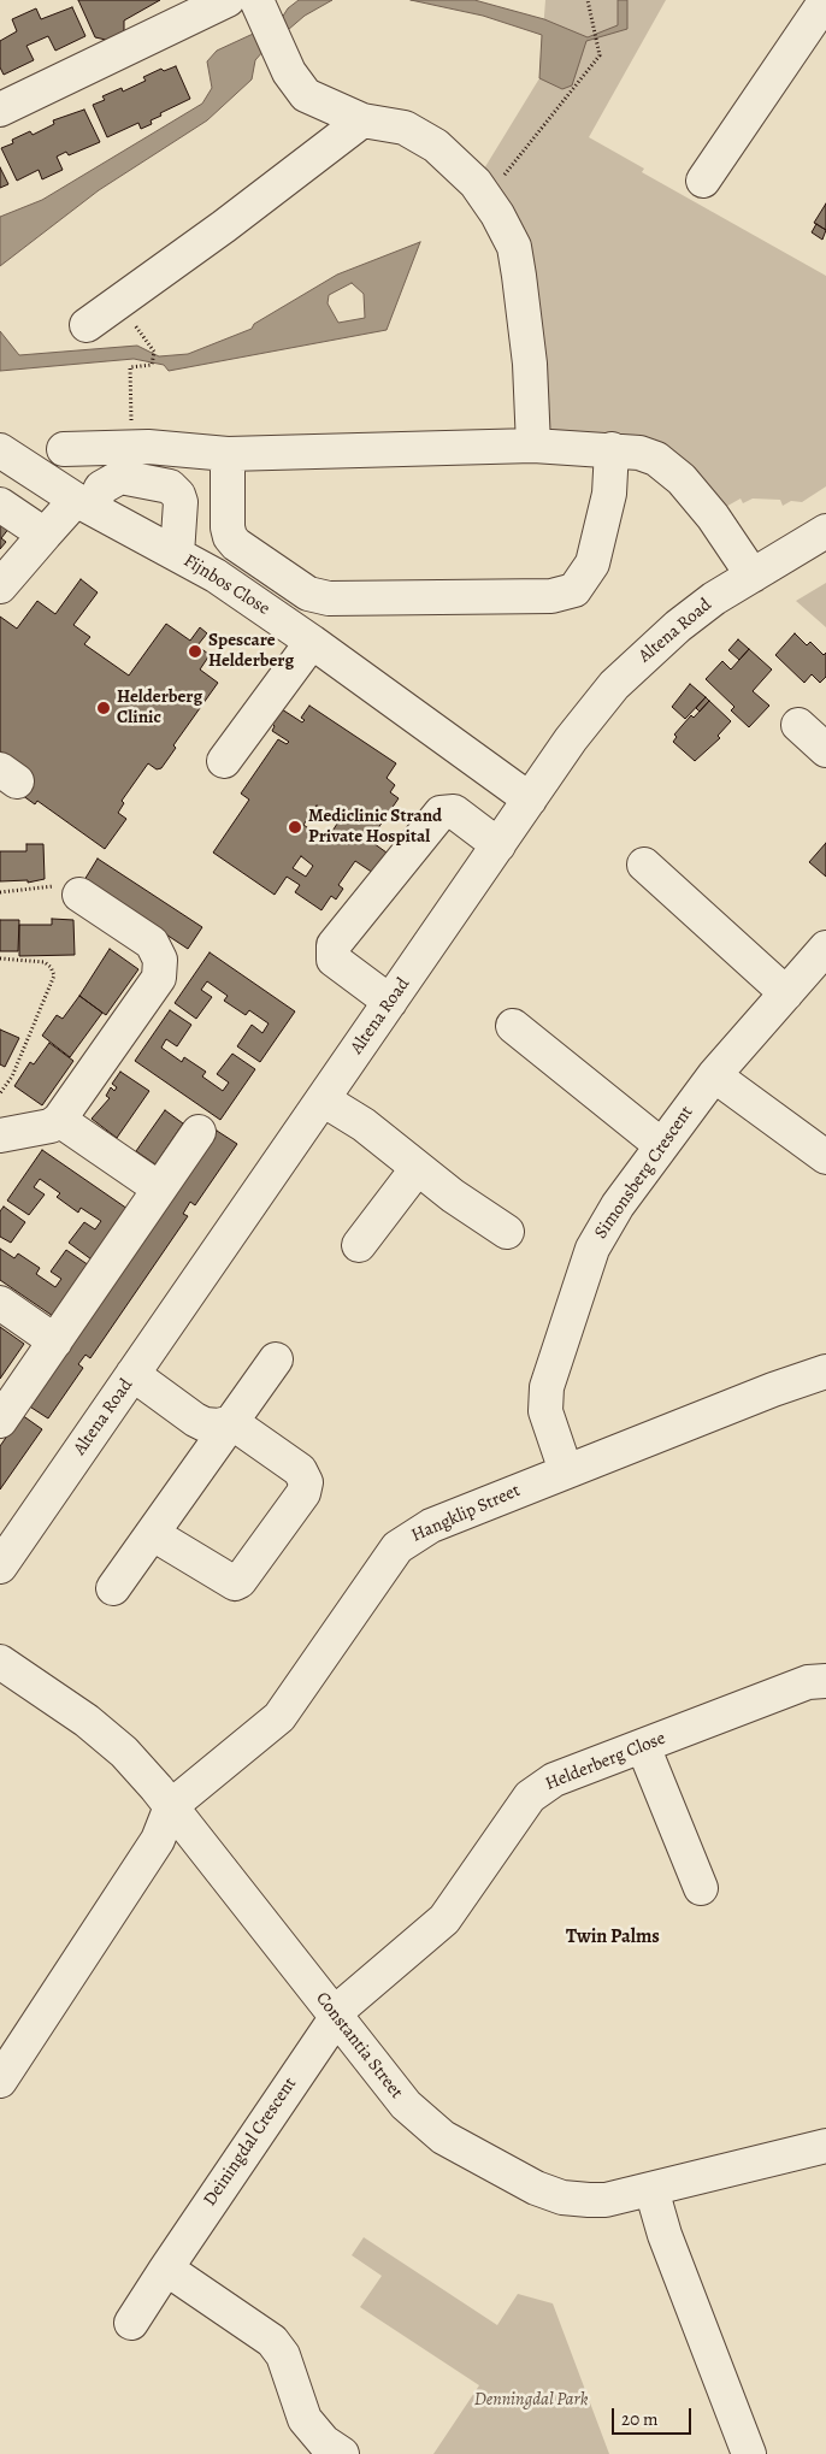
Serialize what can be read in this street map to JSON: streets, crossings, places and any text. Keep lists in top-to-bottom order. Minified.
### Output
{"streets":{"street":["Fijnbos Close","Altena Road","Simonsberg Crescent","Hangklip Street","Helderberg Close","Constantia Street","Deiningdal Crescent"]},"crossings":[["Fijnbos Close","Altena Road"],["Simonsberg Crescent","Hangklip Street"],["Hangklip Street","Constantia Street"],["Helderberg Close","Constantia Street"],["Helderberg Close","Deiningdal Crescent"],["Constantia Street","Deiningdal Crescent"]],"districts":["Twin Palms"],"parks":["Denningdal Park"],"places":["Spescare Helderberg","Helderberg Clinic","Mediclinic Strand Private Hospital"],"scale_bar":"20 m"}
